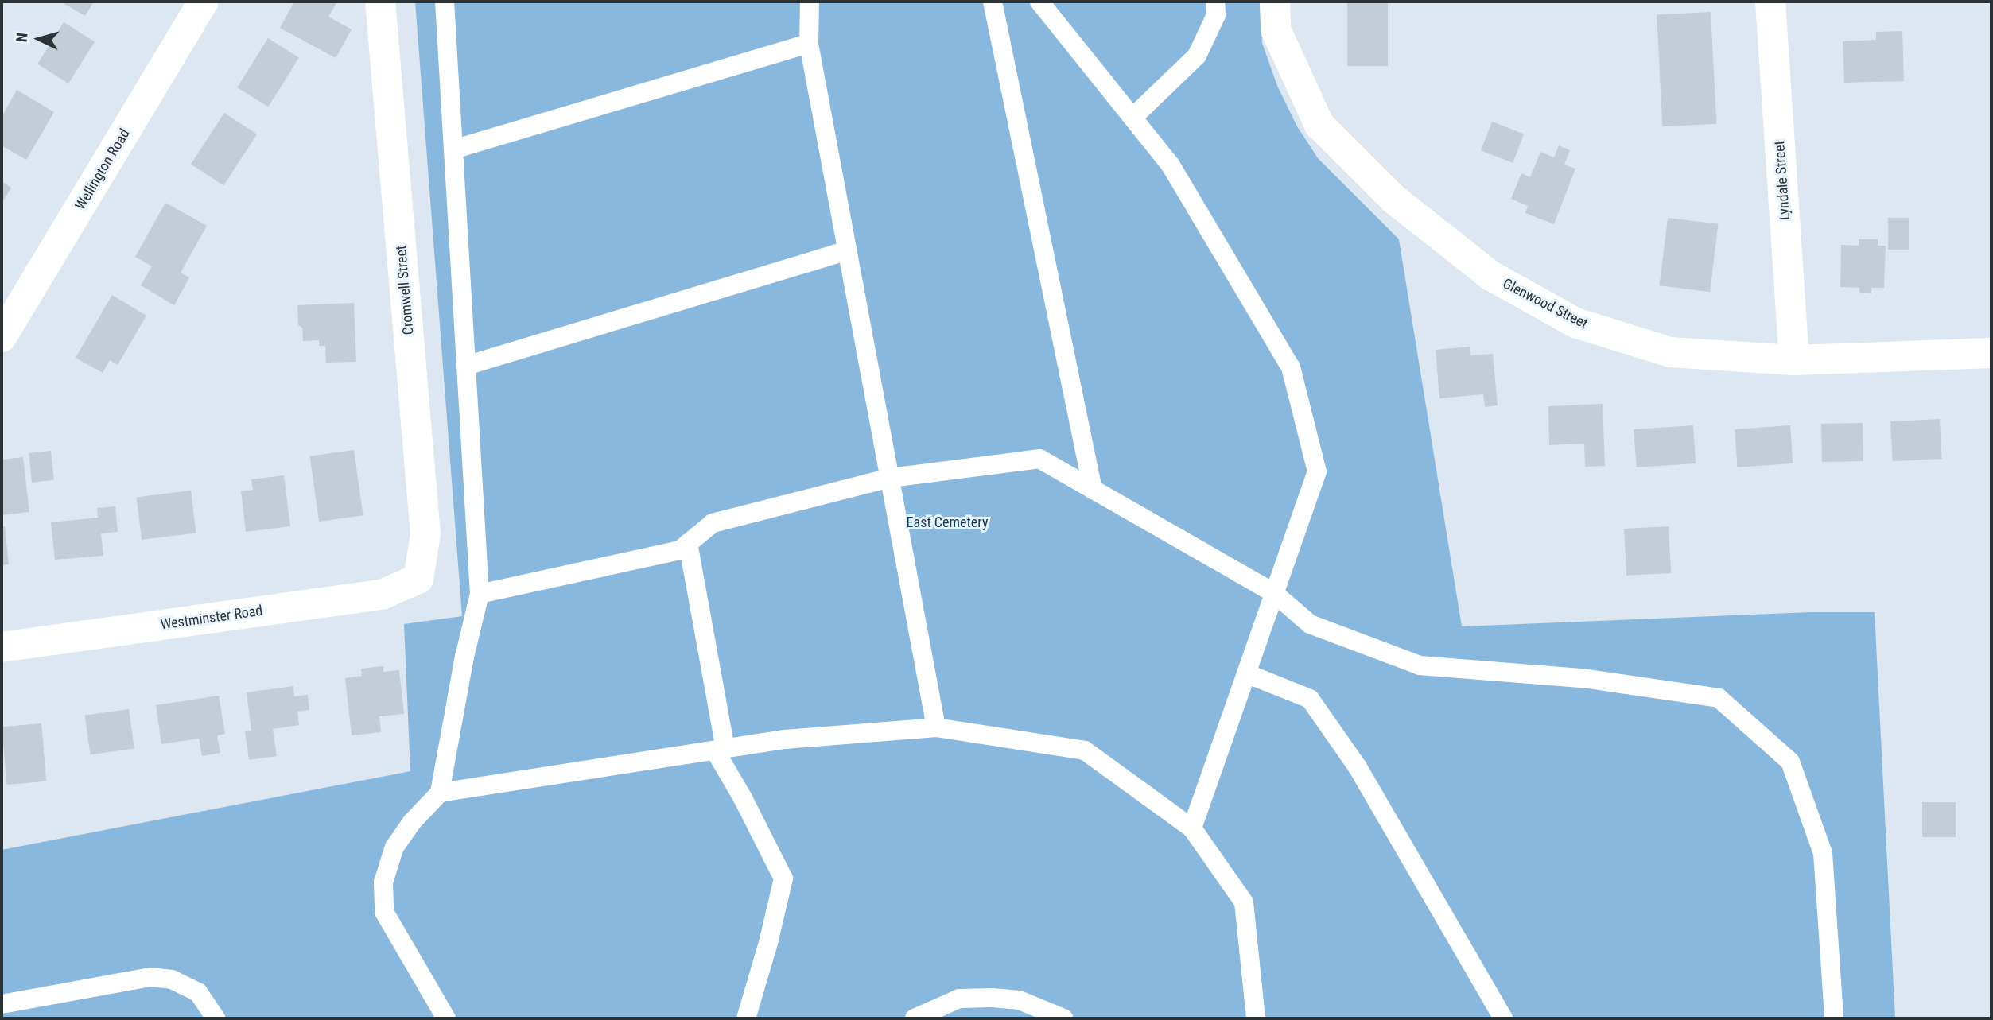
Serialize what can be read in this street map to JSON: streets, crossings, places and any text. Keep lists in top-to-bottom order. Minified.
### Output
{"streets":{"street":["Wellington Road","Lyndale Street","Cromwell Street","Glenwood Street","Westminster Road"]},"crossings":[["Lyndale Street","Glenwood Street"],["Cromwell Street","Westminster Road"]],"parks":["East Cemetery"],"north":"left"}
